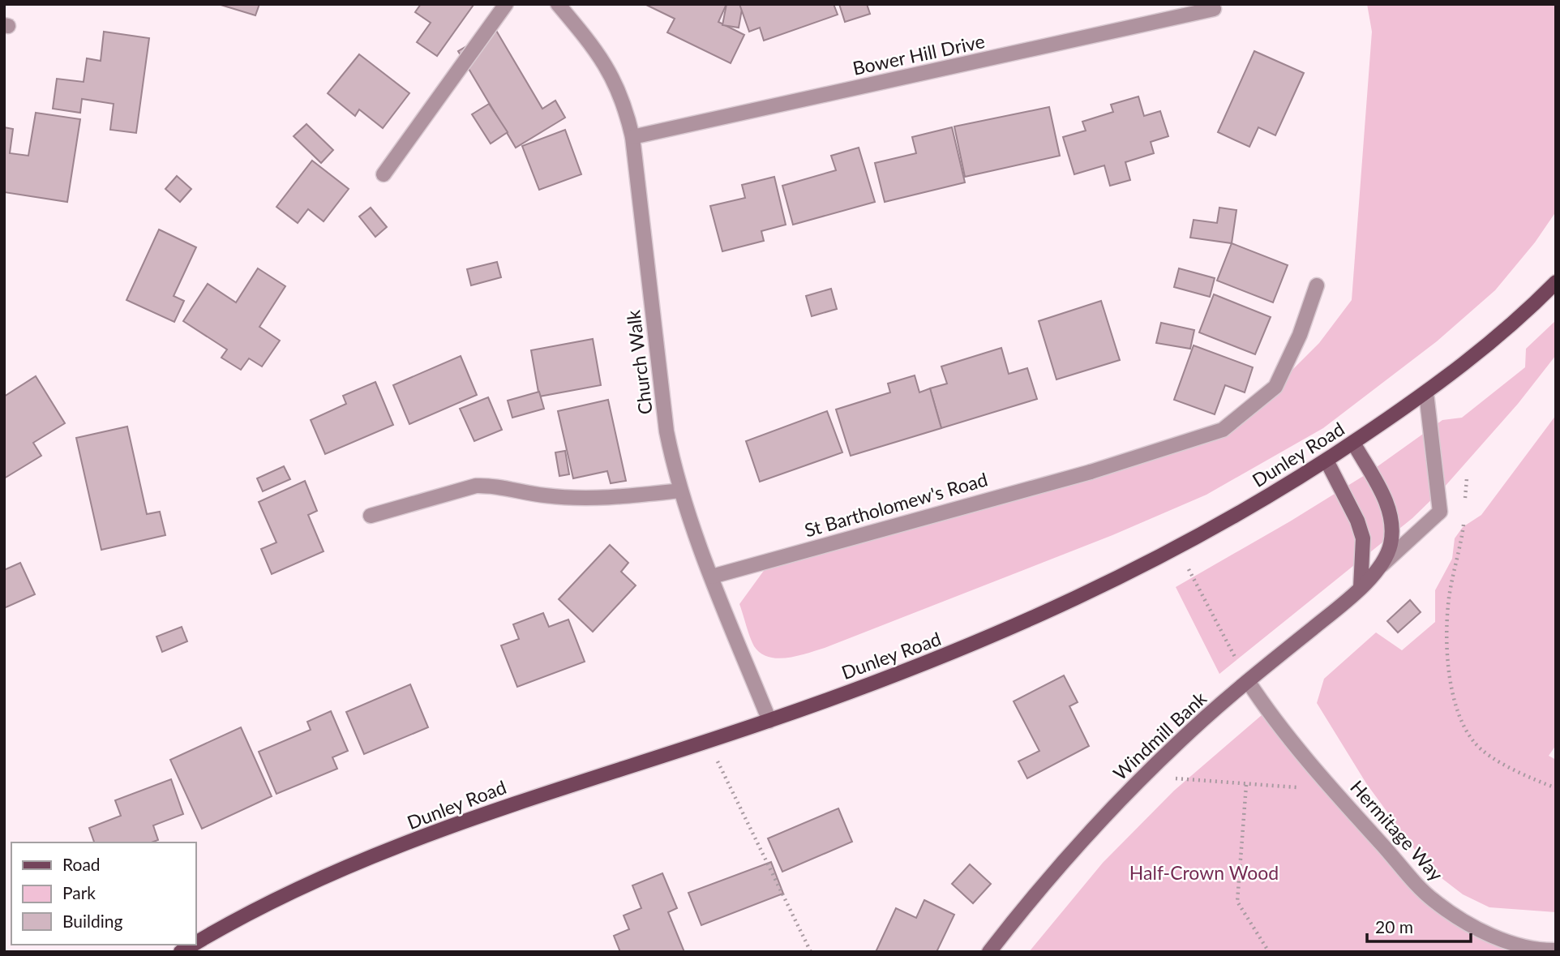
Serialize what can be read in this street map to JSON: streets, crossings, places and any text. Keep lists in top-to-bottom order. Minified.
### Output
{"streets":{"main road":["Dunley Road","Windmill Bank"],"street":["Bower Hill Drive","Church Walk","St Bartholomew's Road","Hermitage Way"]},"crossings":[["Bower Hill Drive","Church Walk"],["Church Walk","Dunley Road"],["Church Walk","St Bartholomew's Road"],["Dunley Road","Windmill Bank"],["Windmill Bank","Hermitage Way"]],"parks":["Half-Crown Wood"],"legend":["Road","Park","Building"],"scale_bar":"20 m"}
